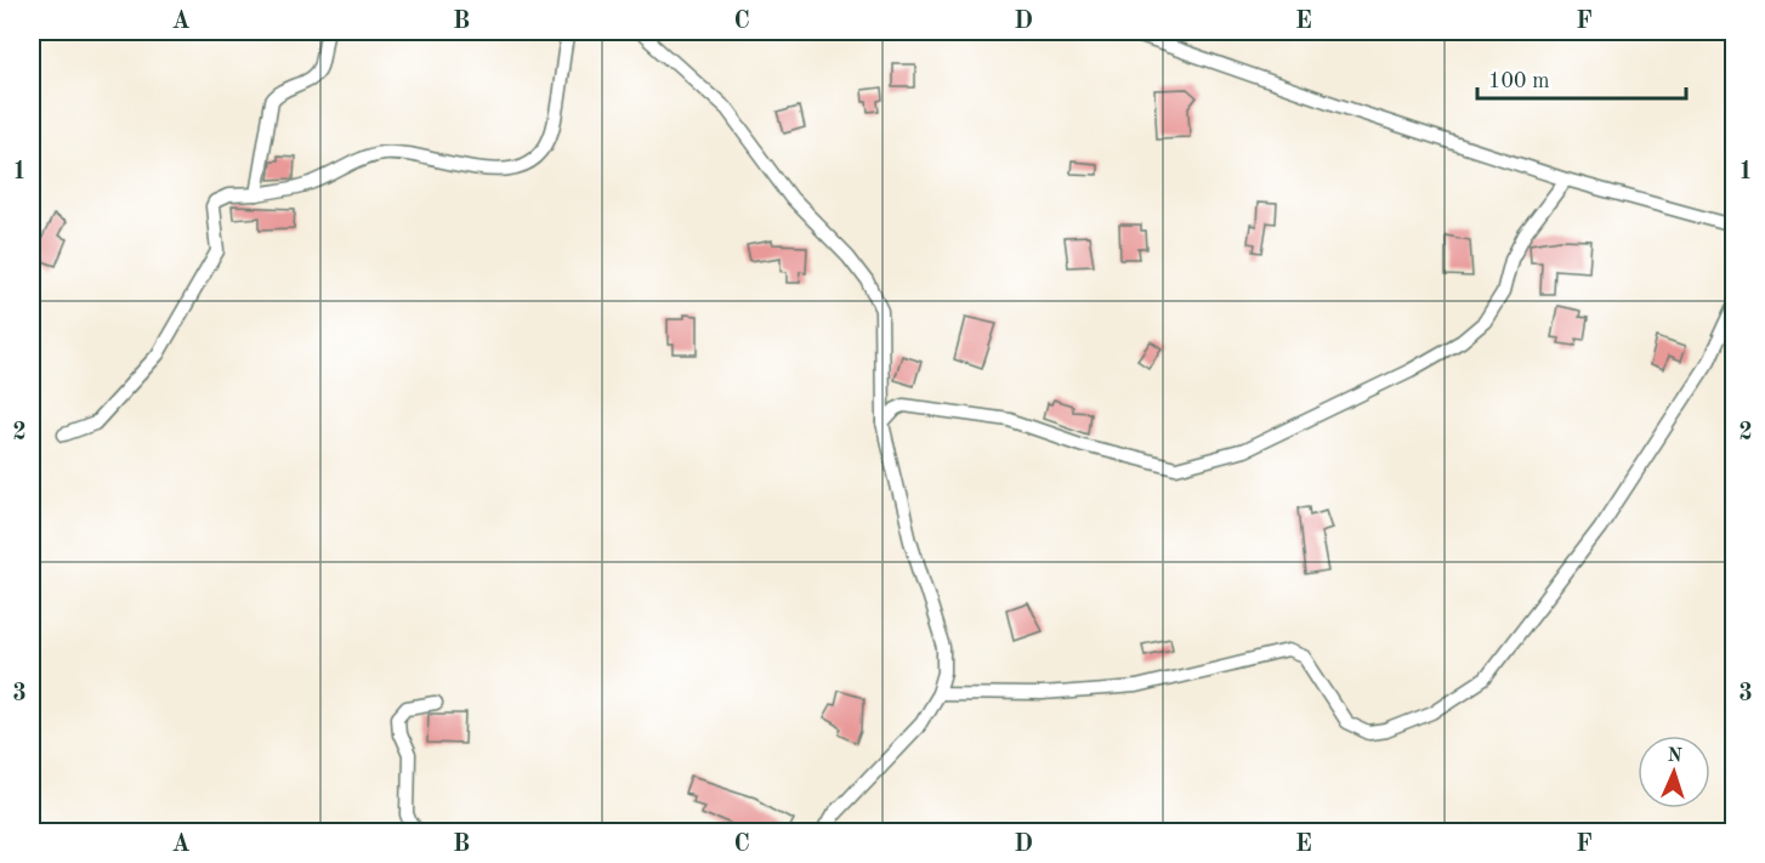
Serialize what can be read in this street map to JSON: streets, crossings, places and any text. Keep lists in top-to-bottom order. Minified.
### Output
{"scale_bar":"100 m","north":"top","grid":{"columns":["A","B","C","D","E","F"],"rows":["1","2","3"]}}
